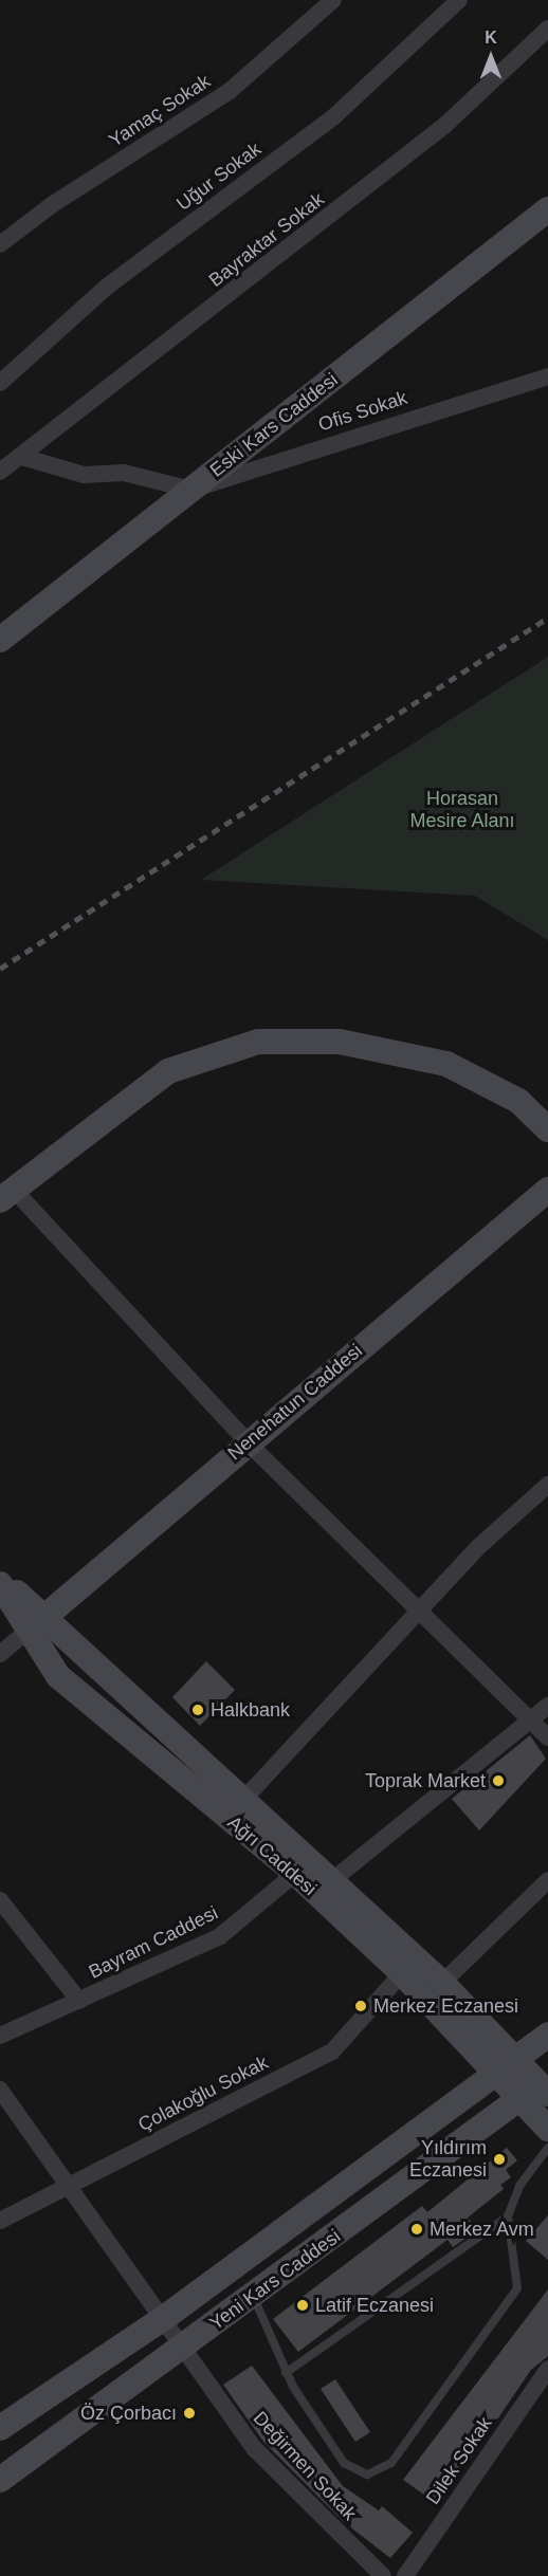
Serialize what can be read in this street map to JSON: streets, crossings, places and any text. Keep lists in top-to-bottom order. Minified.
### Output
{"streets":{"main road":["Eski Kars Caddesi","Nenehatun Caddesi","Ağrı Caddesi","Yeni Kars Caddesi"],"street":["Yamaç Sokak","Uğur Sokak","Bayraktar Sokak","Ofis Sokak","Bayram Caddesi","Çolakoğlu Sokak","Dilek Sokak","Değirmen Sokak"]},"crossings":[["Ofis Sokak","Eski Kars Caddesi"],["Nenehatun Caddesi","Ağrı Caddesi"],["Ağrı Caddesi","Bayram Caddesi"],["Ağrı Caddesi","Çolakoğlu Sokak"],["Ağrı Caddesi","Yeni Kars Caddesi"],["Çolakoğlu Sokak","Değirmen Sokak"],["Yeni Kars Caddesi","Değirmen Sokak"]],"parks":["Horasan Mesire Alanı"],"places":["Halkbank","Toprak Market","Merkez Eczanesi","Yıldırım Eczanesi","Merkez Avm","Latif Eczanesi","Öz Çorbacı"],"north":"top"}
